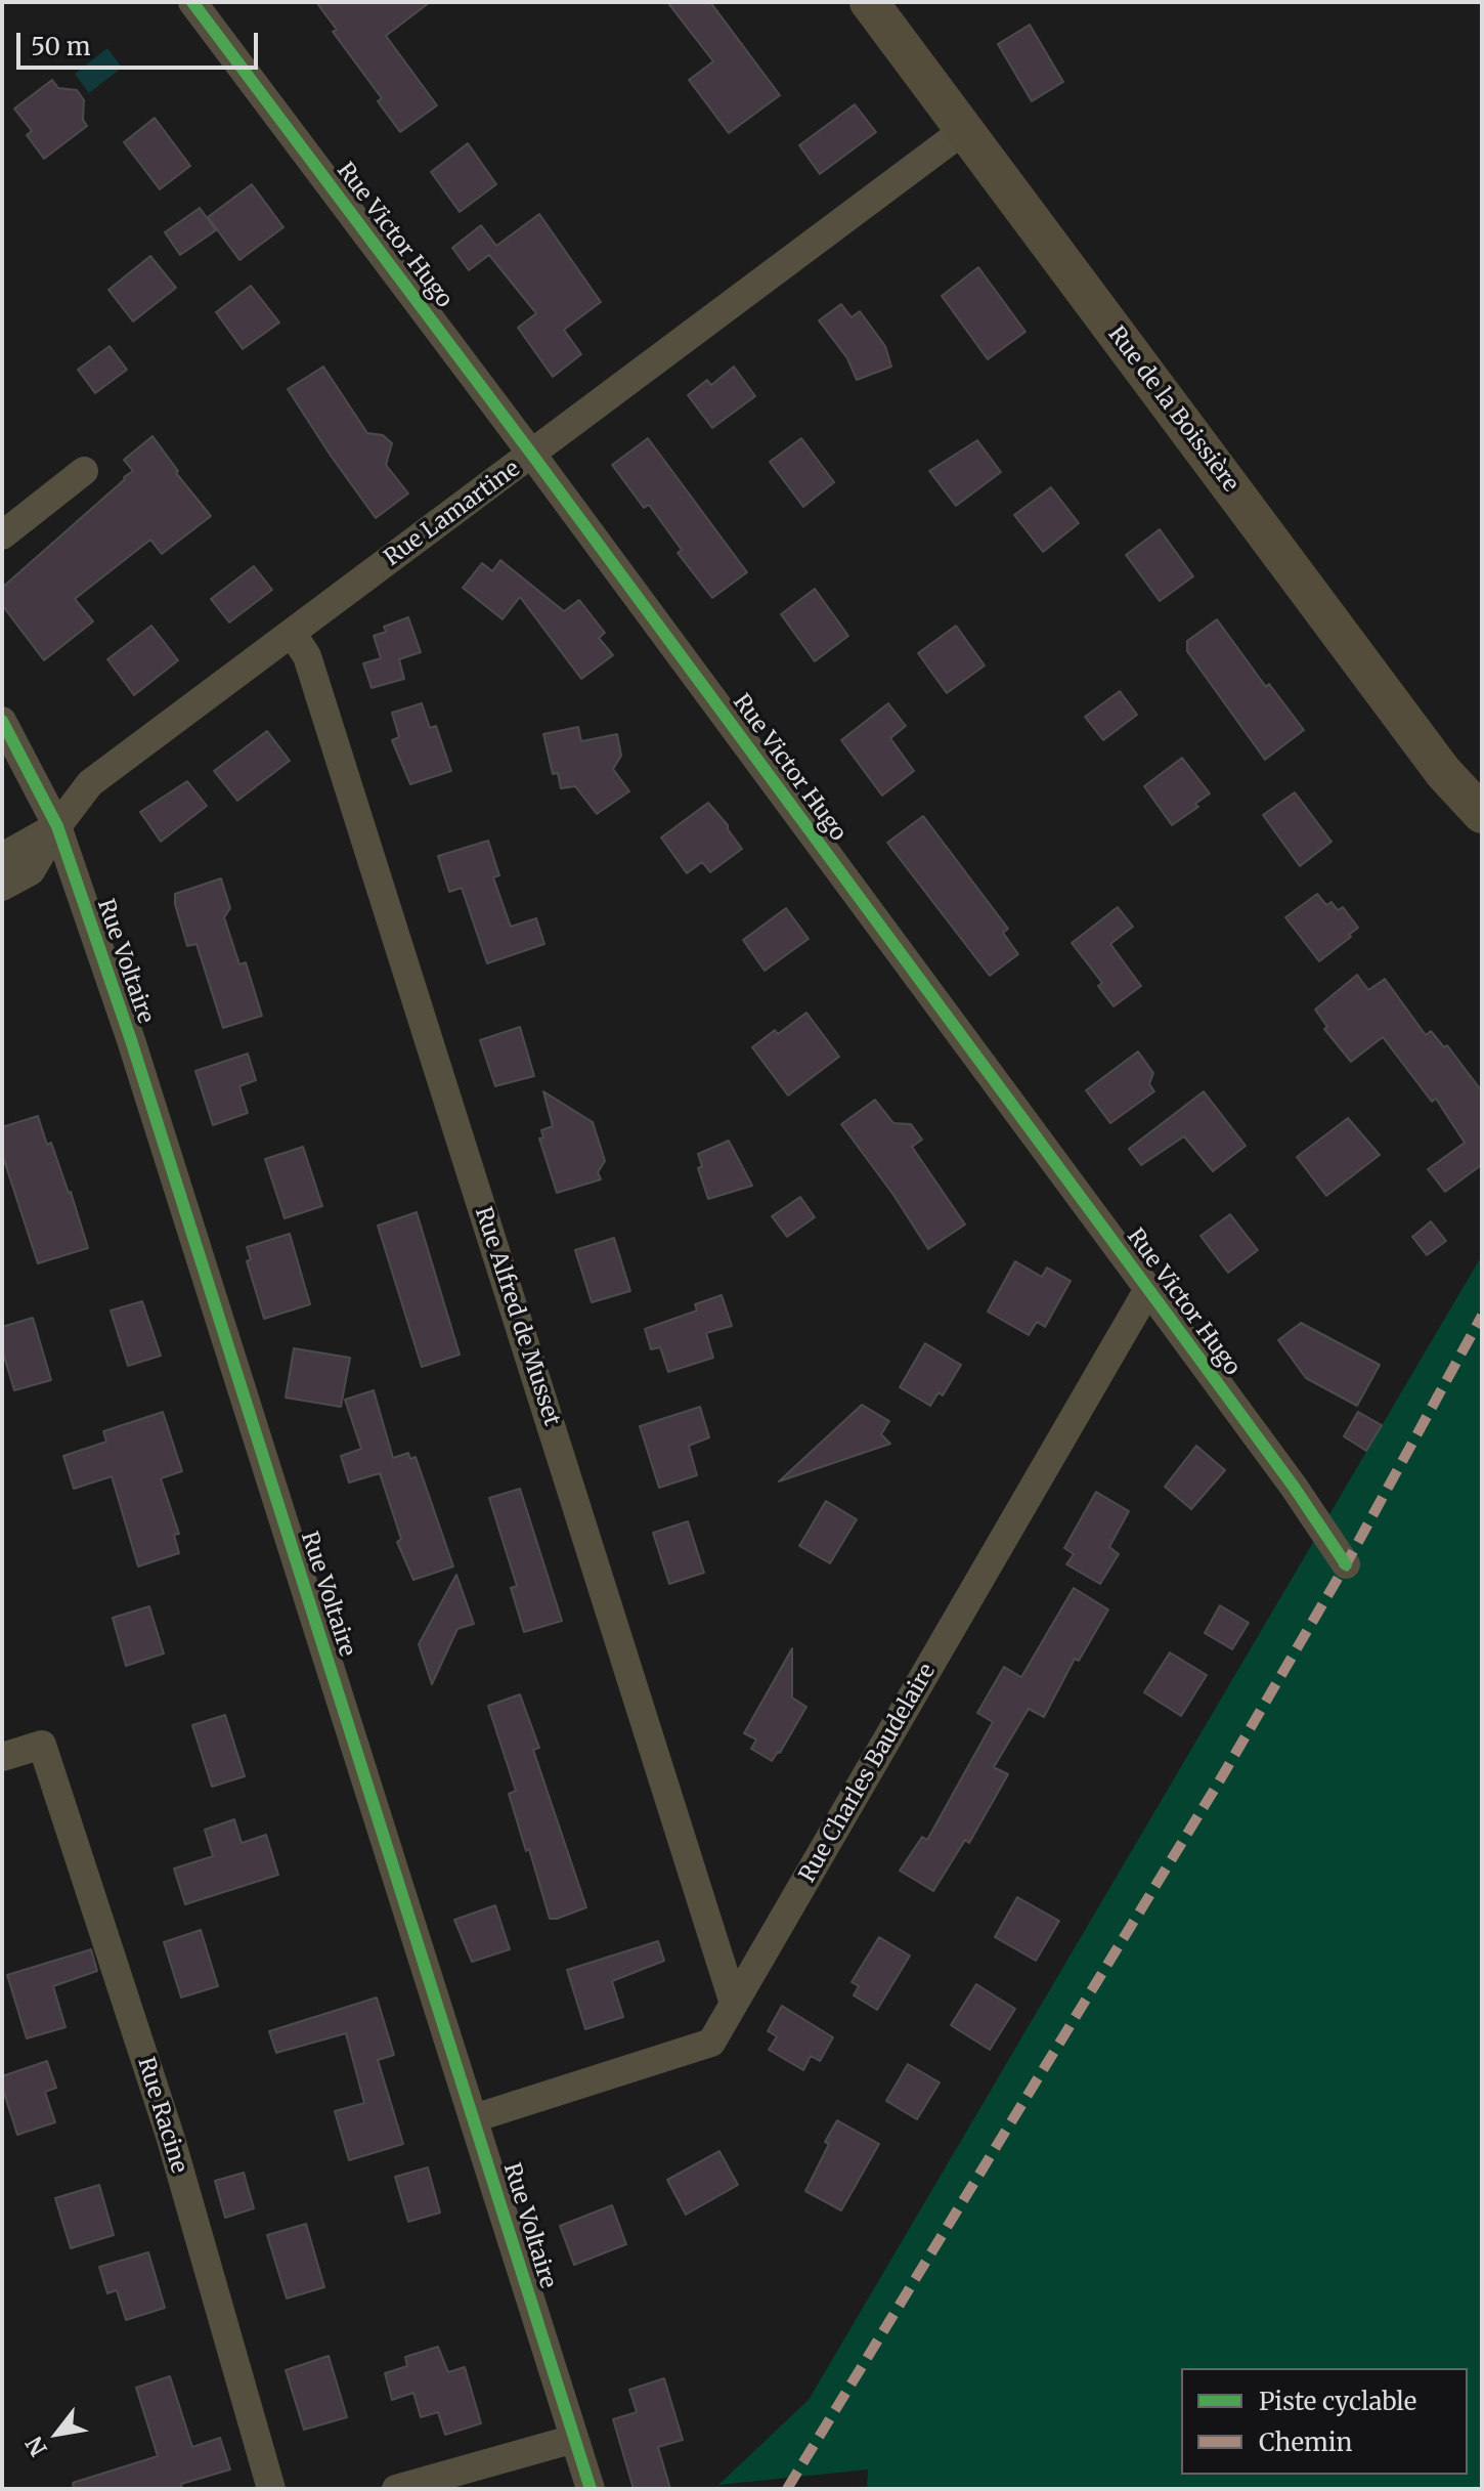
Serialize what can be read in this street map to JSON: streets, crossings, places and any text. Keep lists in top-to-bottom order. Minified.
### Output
{"streets":{"main road":["Rue de la Boissière"],"street":["Rue Victor Hugo","Rue Lamartine","Rue Voltaire","Rue Alfred de Musset","Rue Charles Baudelaire","Rue Racine"]},"crossings":[["Rue Victor Hugo","Rue Lamartine"],["Rue Victor Hugo","Rue Charles Baudelaire"],["Rue de la Boissière","Rue Lamartine"],["Rue Lamartine","Rue Voltaire"],["Rue Lamartine","Rue Alfred de Musset"],["Rue Voltaire","Rue Charles Baudelaire"],["Rue Alfred de Musset","Rue Charles Baudelaire"]],"legend":["Piste cyclable","Chemin"],"scale_bar":"50 m","north":"bottom left"}
